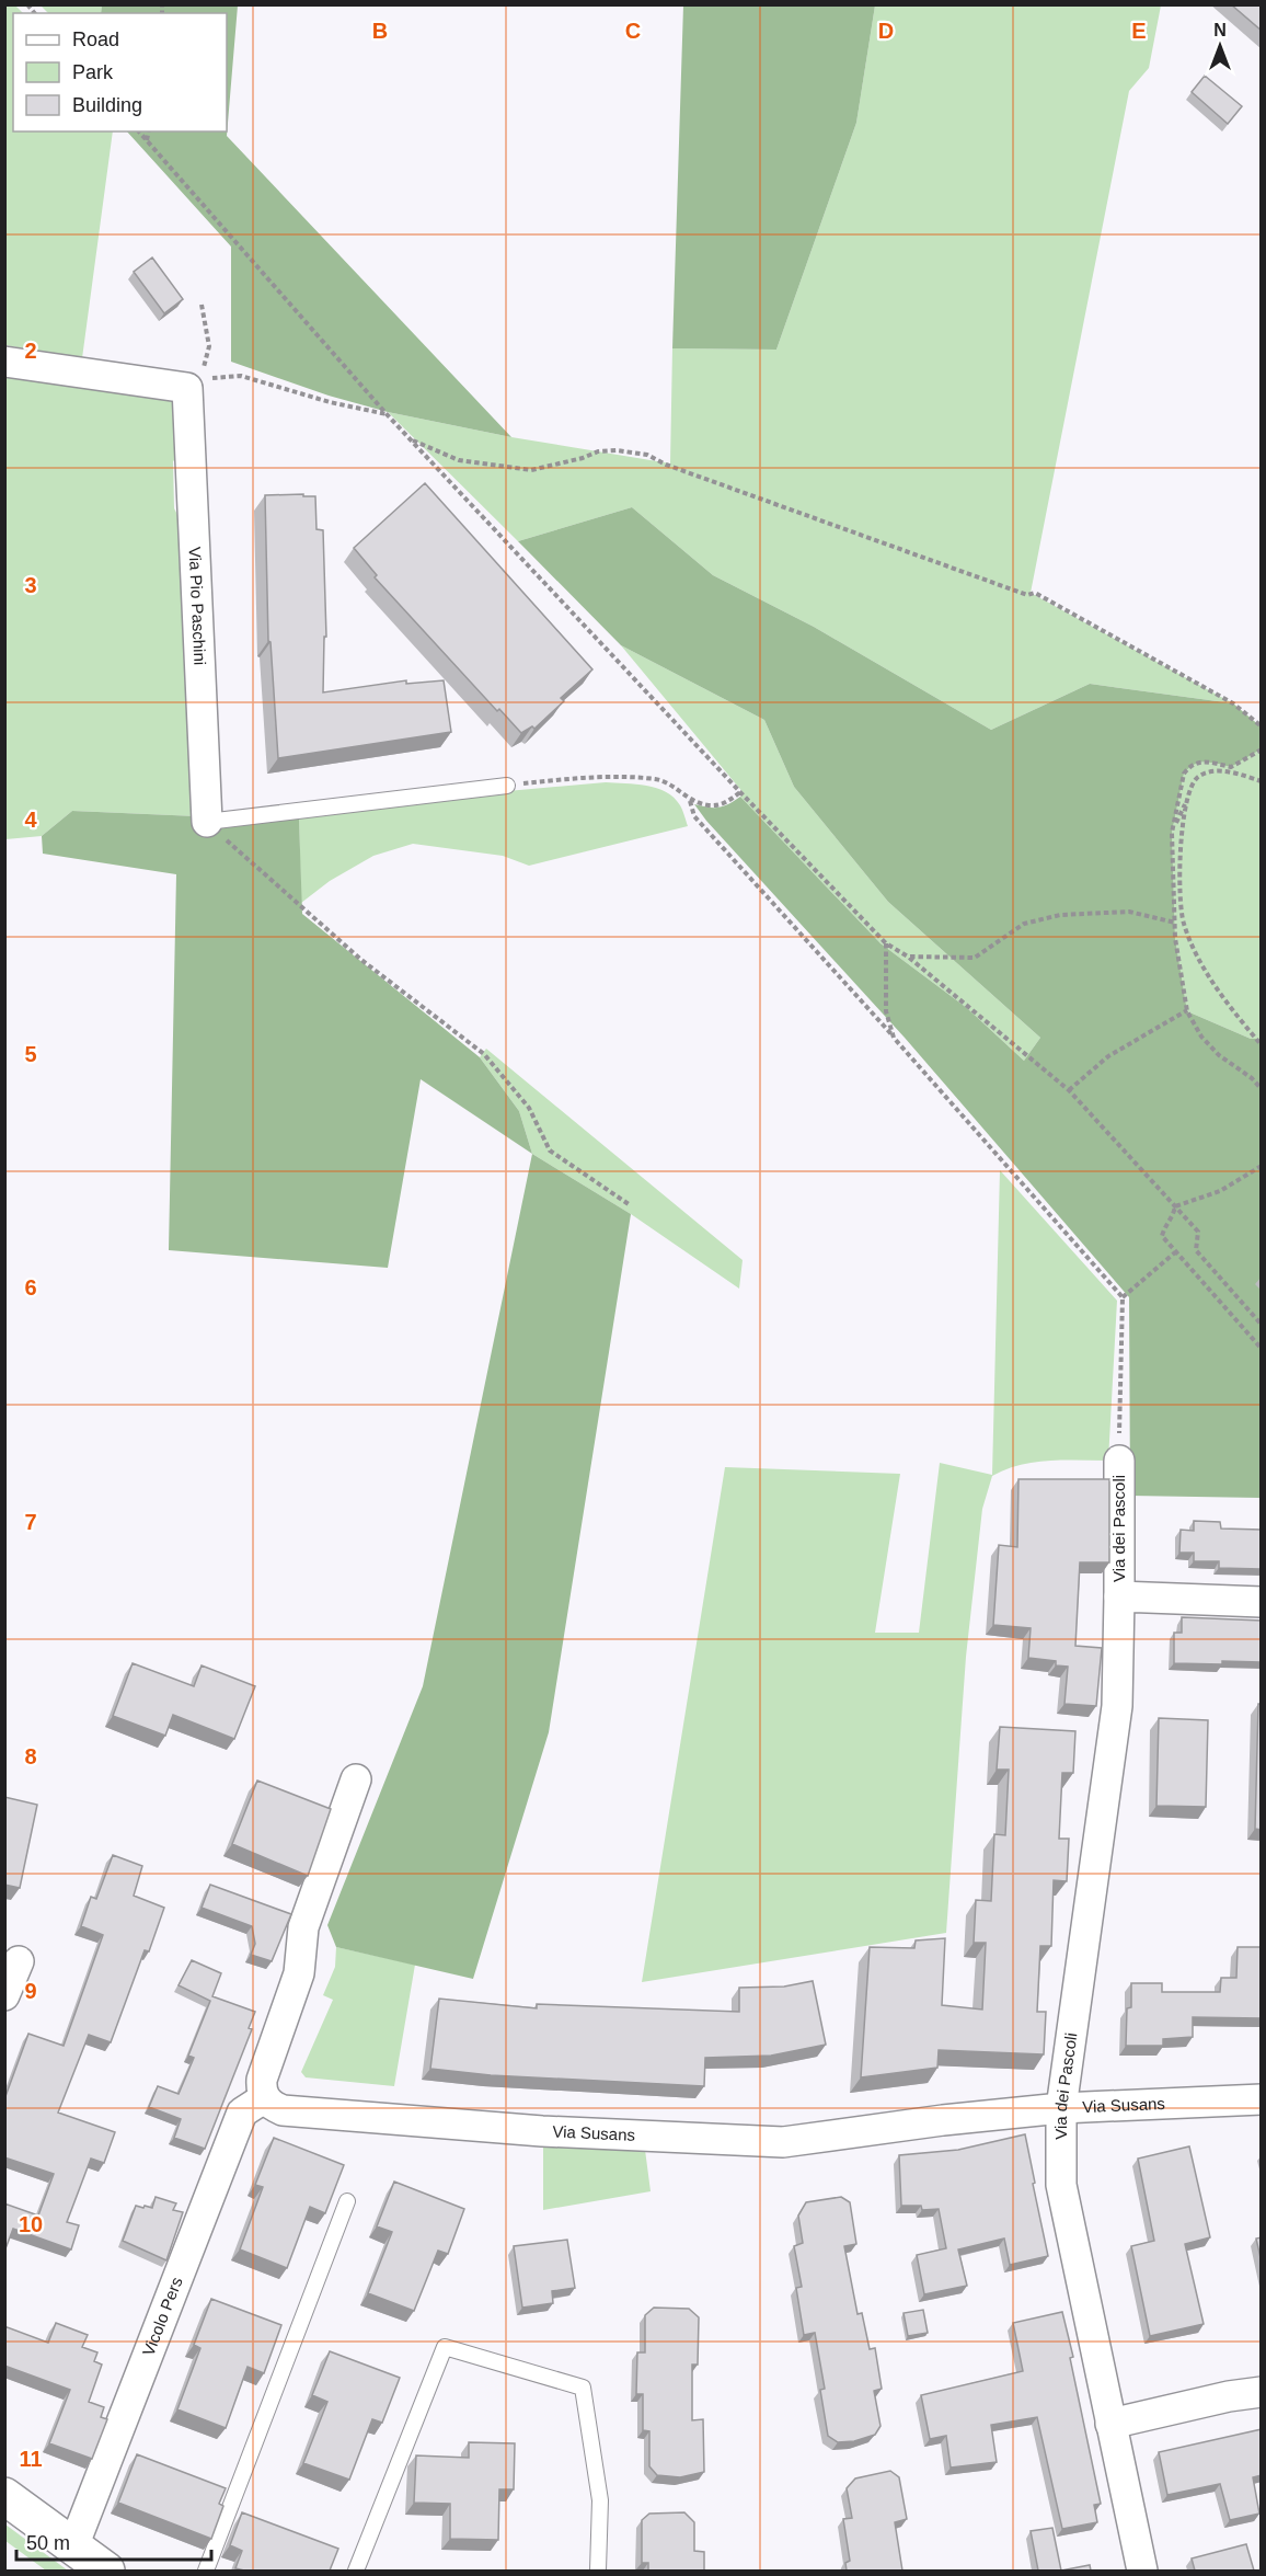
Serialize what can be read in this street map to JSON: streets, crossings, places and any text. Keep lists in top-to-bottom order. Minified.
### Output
{"streets":{"street":["Via Pio Paschini","Via dei Pascoli","Via Susans","Vicolo Pers"]},"crossings":[["Via dei Pascoli","Via Susans"],["Via Susans","Vicolo Pers"]],"legend":["Road","Park","Building"],"scale_bar":"50 m","north":"top","grid":{"columns":["B","C","D","E"],"rows":["2","3","4","5","6","7","8","9","10","11"]}}
